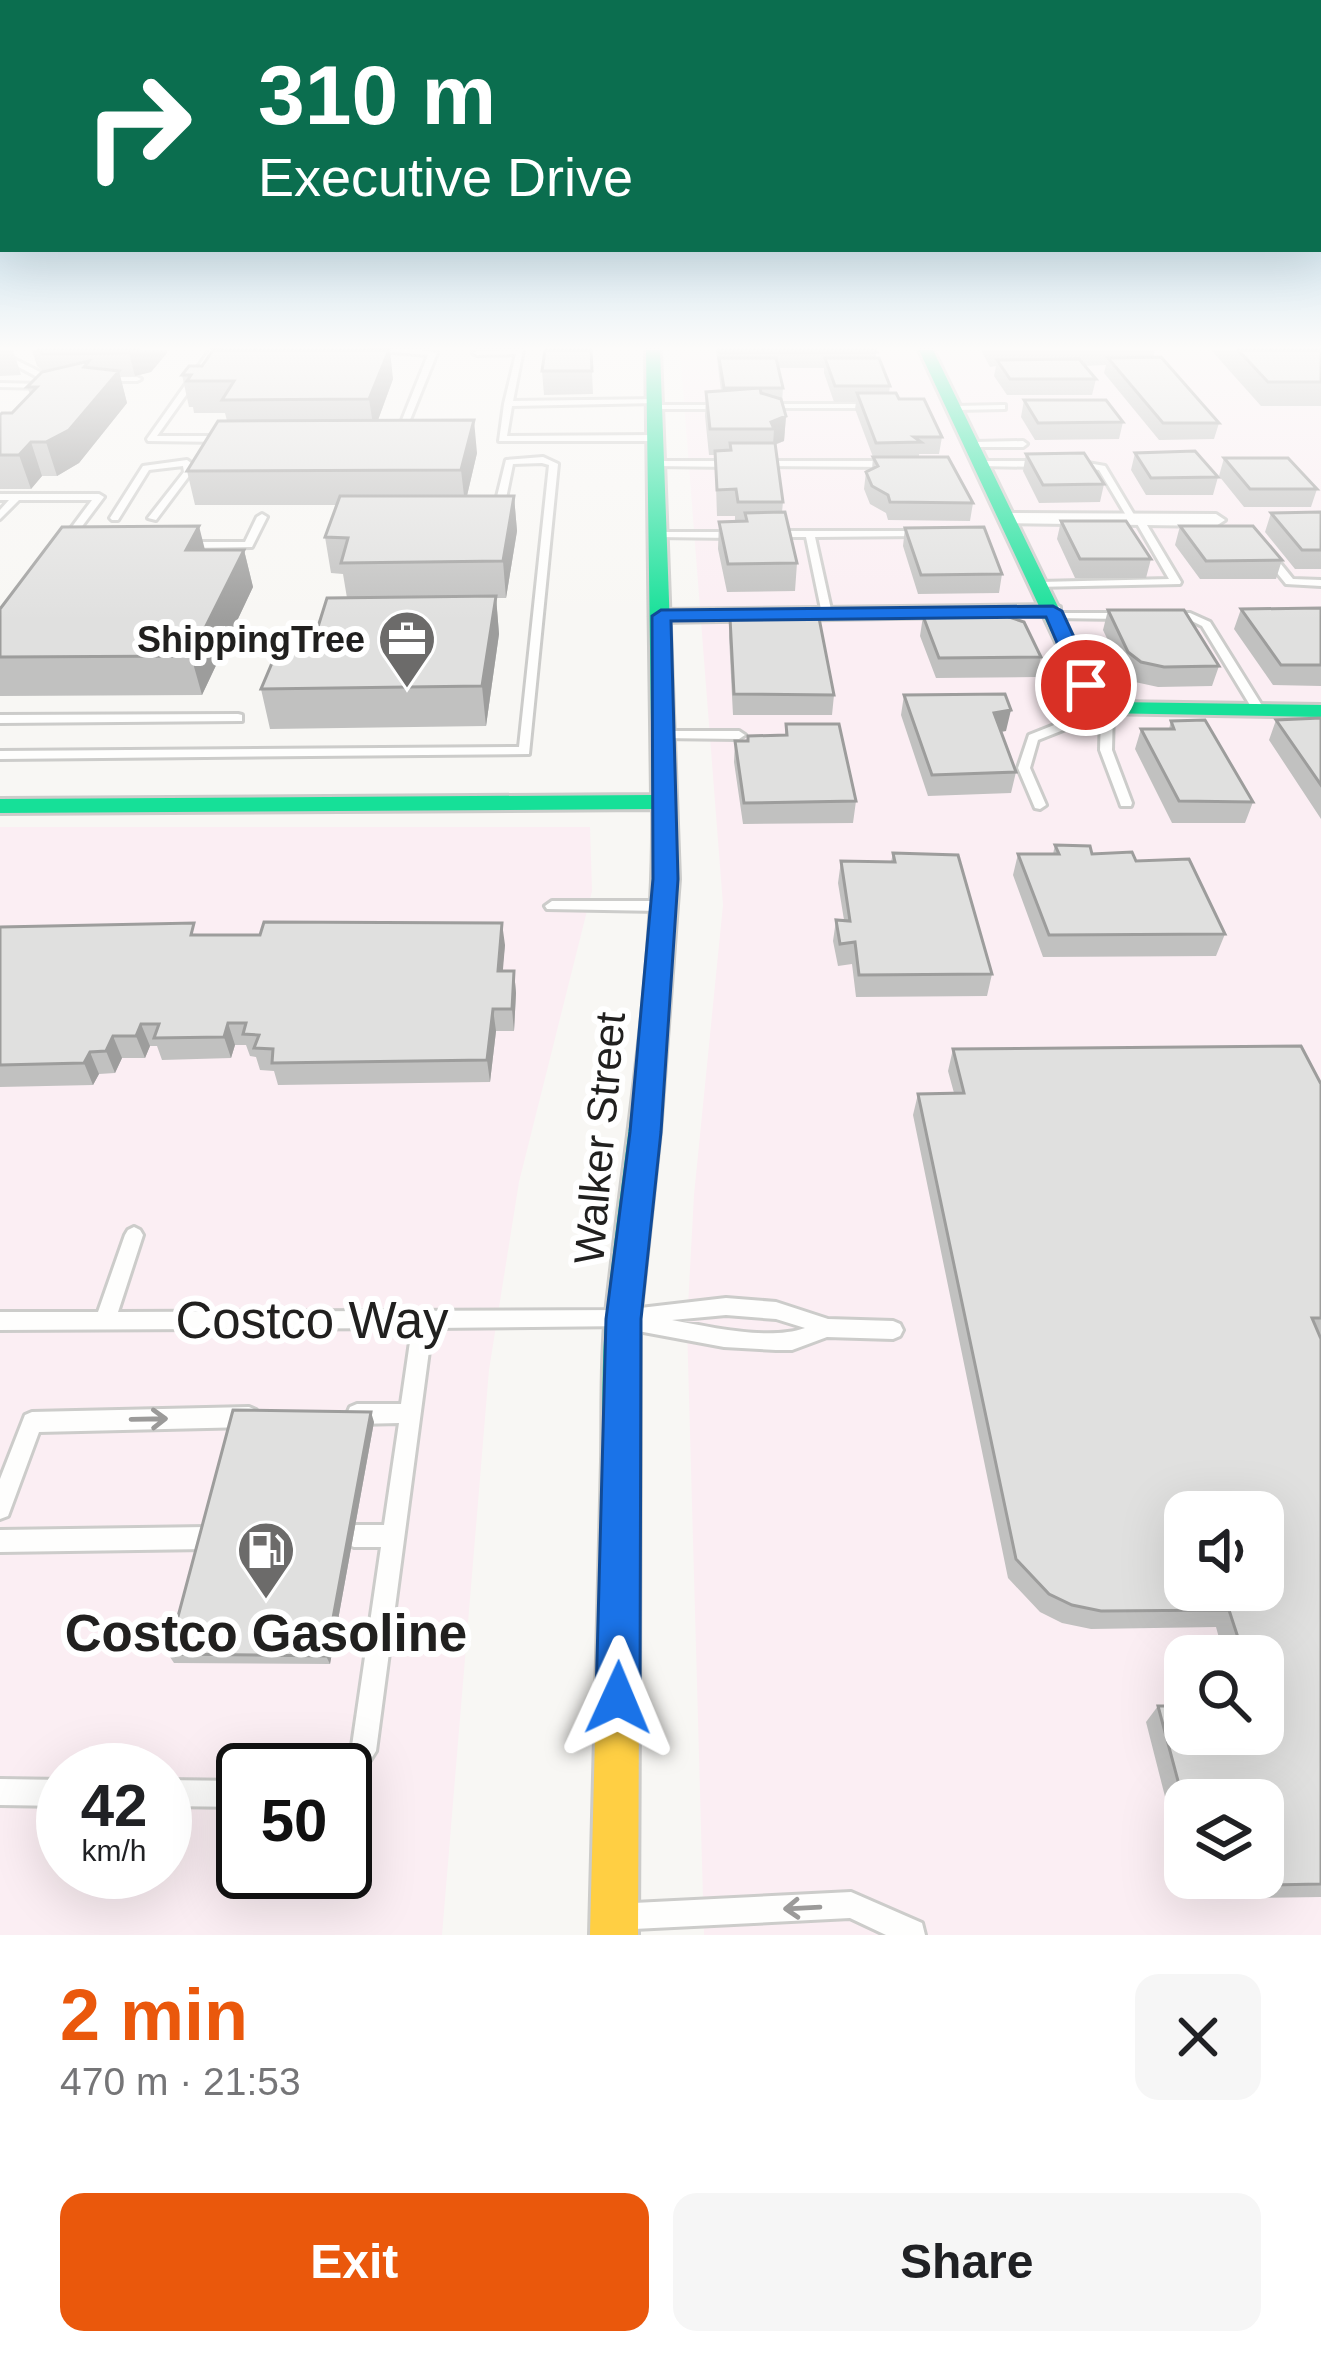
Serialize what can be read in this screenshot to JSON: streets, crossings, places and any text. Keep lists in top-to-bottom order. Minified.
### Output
{"streets":{"main road":["Walker Street"],"lane":["Costco Way"]},"crossings":[["Walker Street","Costco Way"]],"places":{"office":["ShippingTree"],"fuel station":["Costco Gasoline"]},"page":{"turn":["310 m","Executive Drive"],"speed":"42 km/h","limit":"50","heading":["2 min","470 m · 21:53"],"buttons":["Exit","Share"]}}
